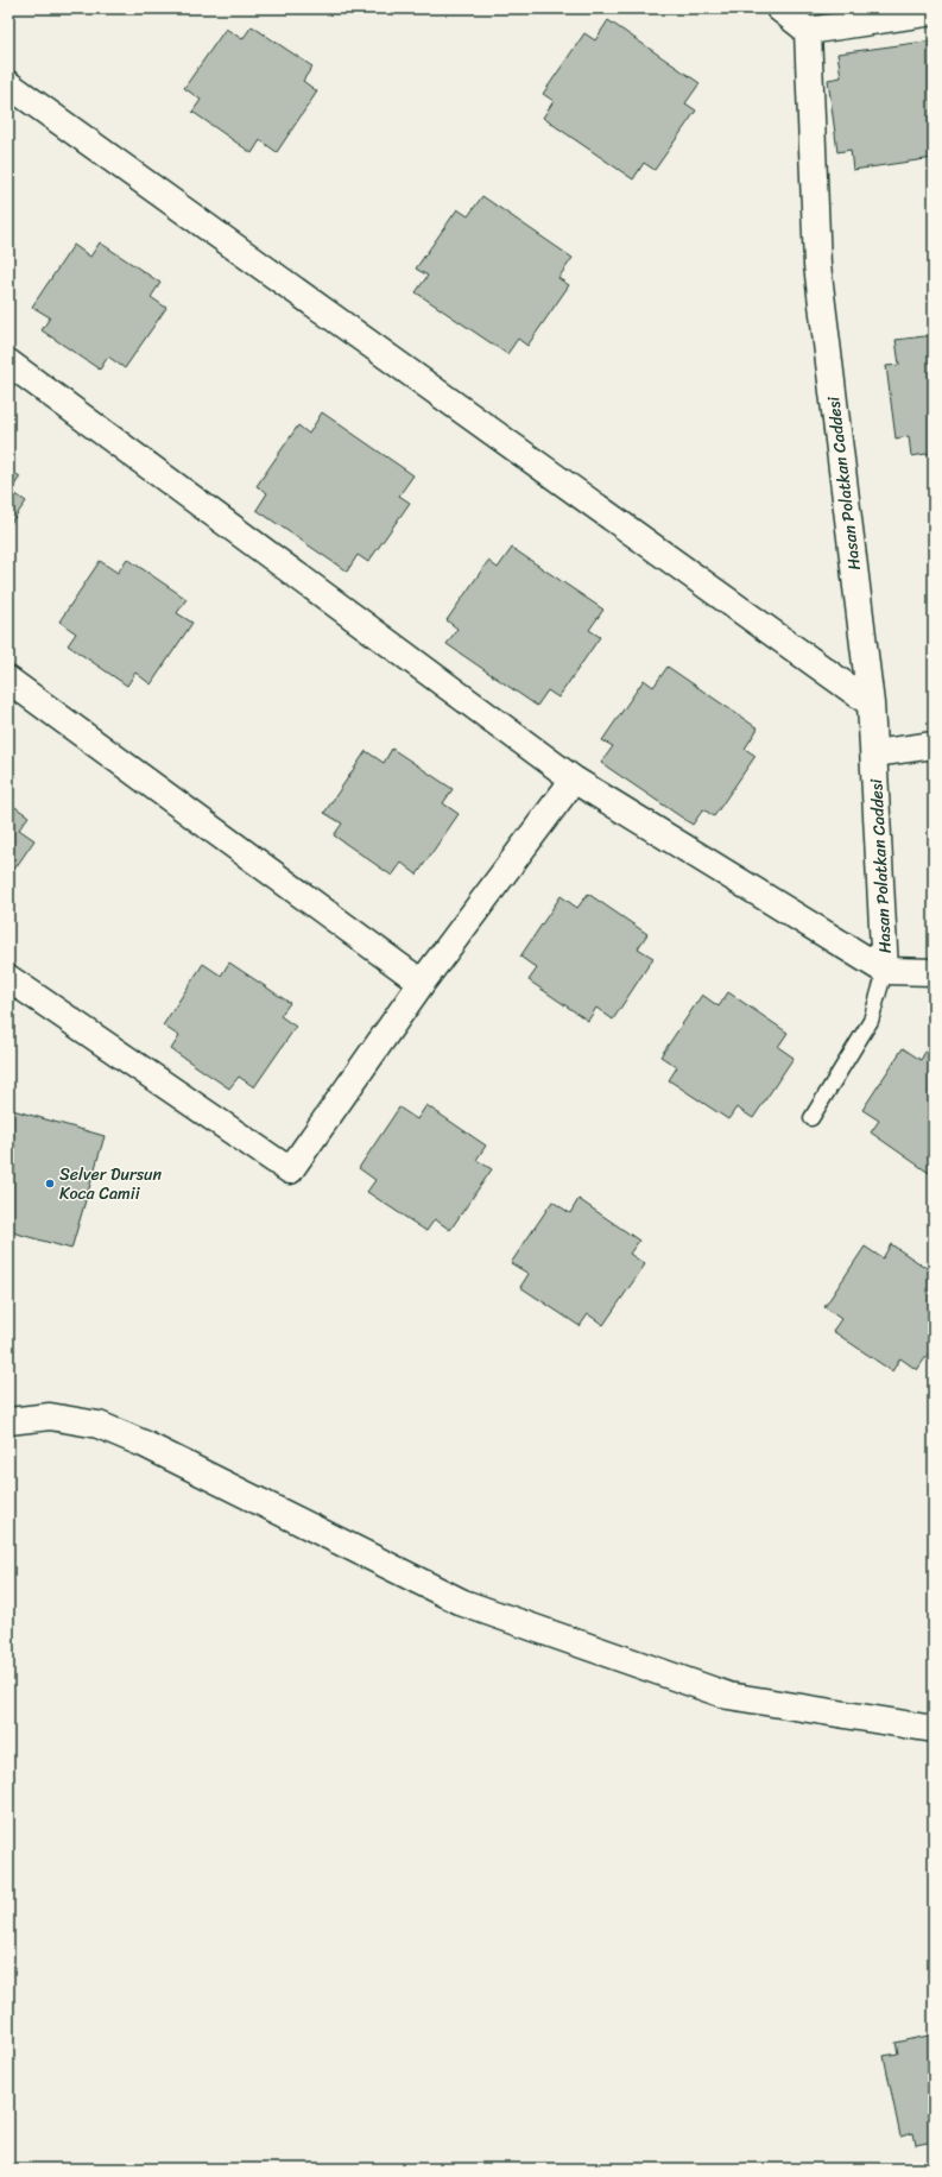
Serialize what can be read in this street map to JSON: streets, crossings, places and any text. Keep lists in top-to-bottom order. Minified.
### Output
{"streets":{"street":["Hasan Polatkan Caddesi"]},"places":["Selver Dursun Koca Camii"]}
